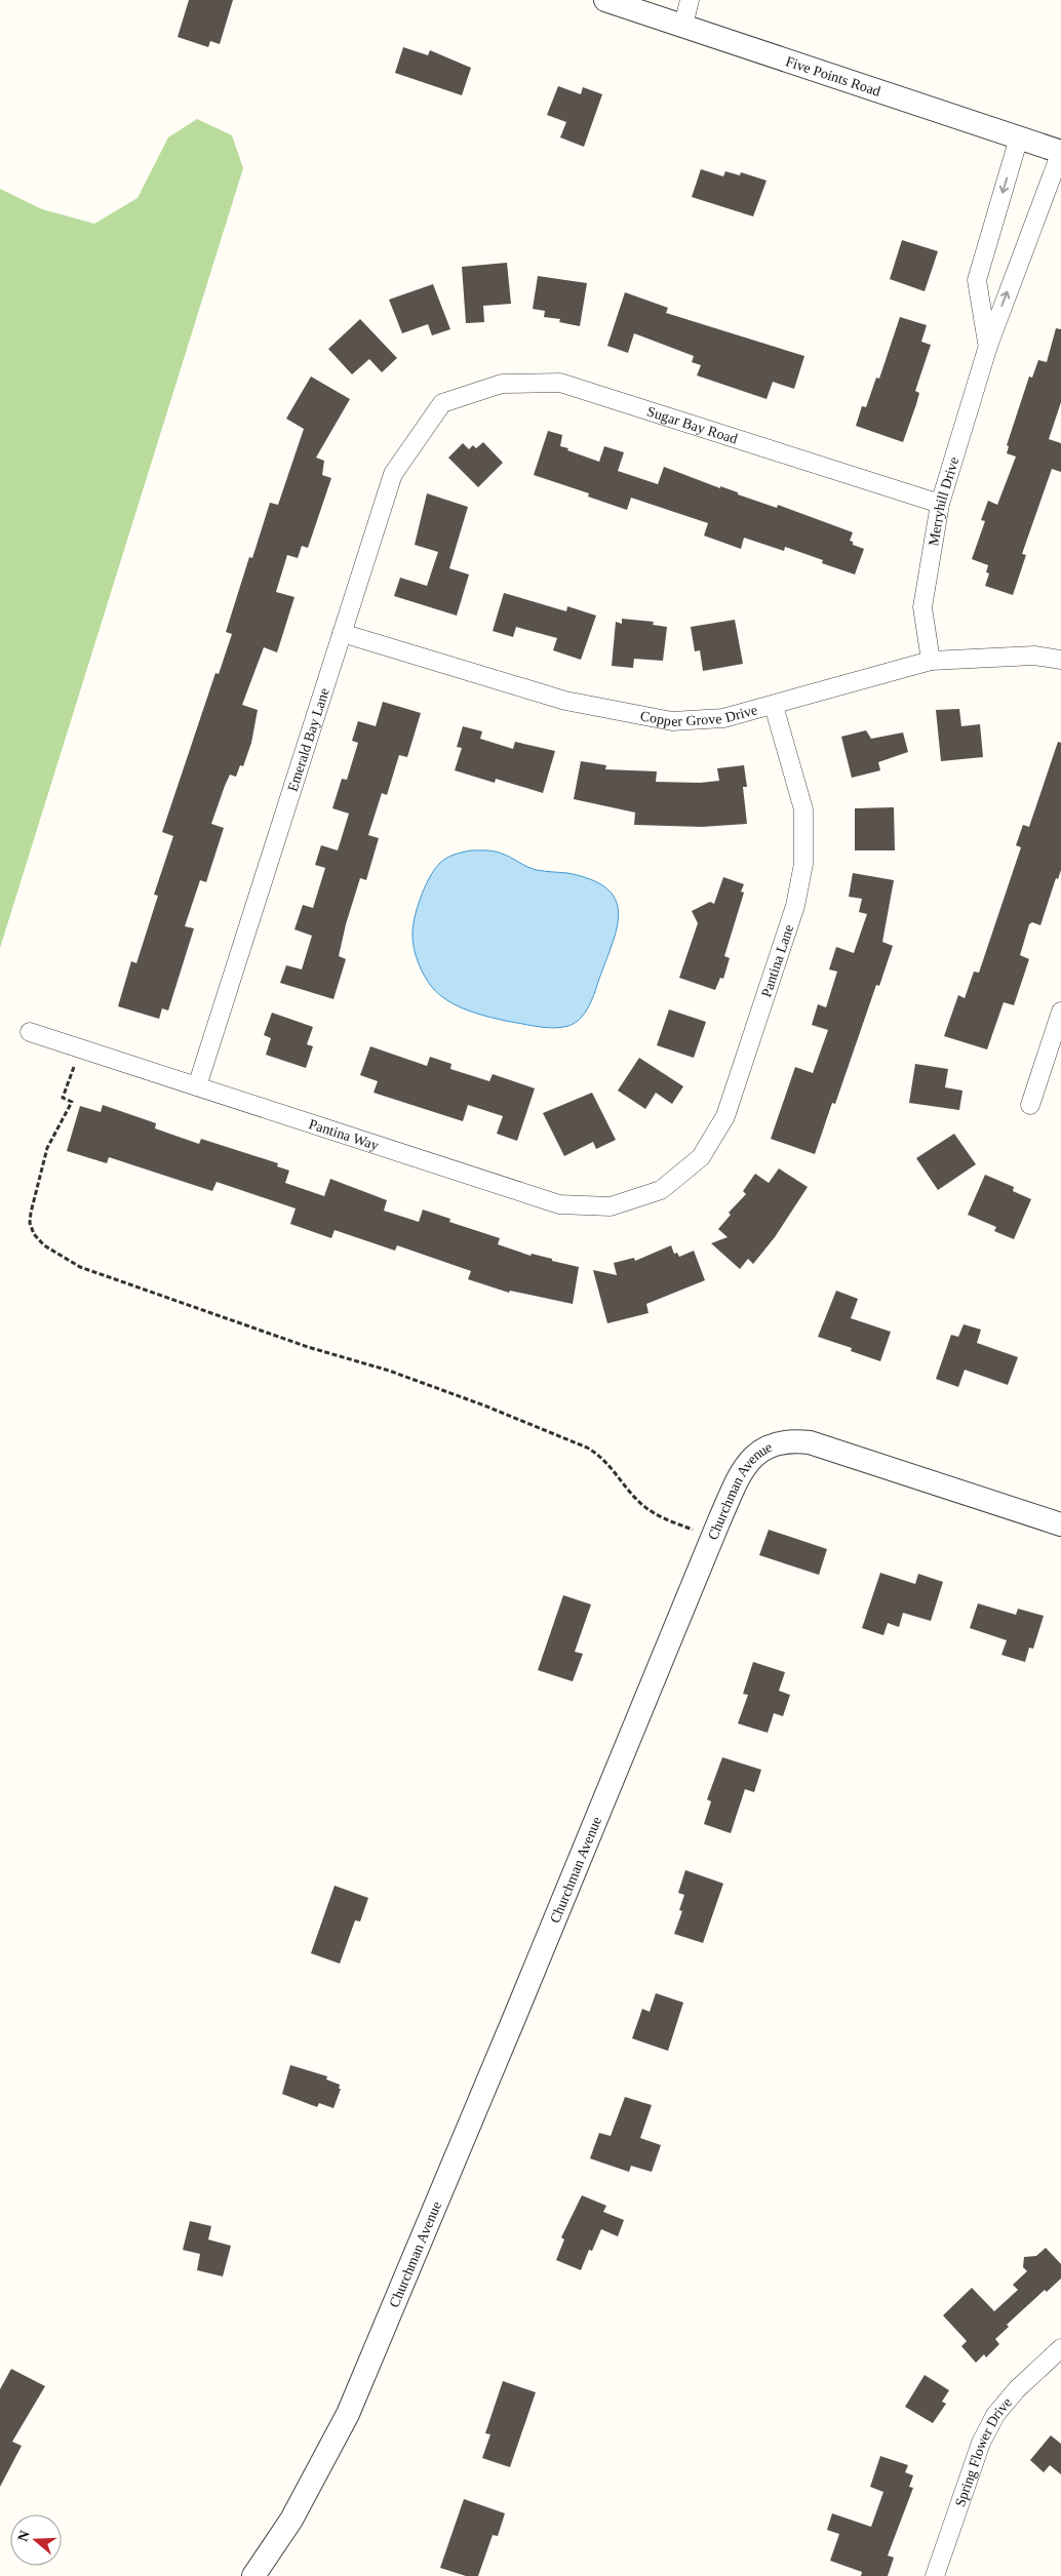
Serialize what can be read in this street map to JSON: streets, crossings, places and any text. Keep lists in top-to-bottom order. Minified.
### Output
{"streets":{"street":["Five Points Road","Sugar Bay Road","Merryhill Drive","Copper Grove Drive","Emerald Bay Lane","Pantina Lane","Pantina Way","Churchman Avenue","Spring Flower Drive"]},"crossings":[["Five Points Road","Merryhill Drive"],["Sugar Bay Road","Merryhill Drive"],["Sugar Bay Road","Emerald Bay Lane"],["Merryhill Drive","Copper Grove Drive"],["Copper Grove Drive","Emerald Bay Lane"],["Copper Grove Drive","Pantina Lane"],["Emerald Bay Lane","Pantina Way"],["Pantina Lane","Pantina Way"]],"north":"left"}
